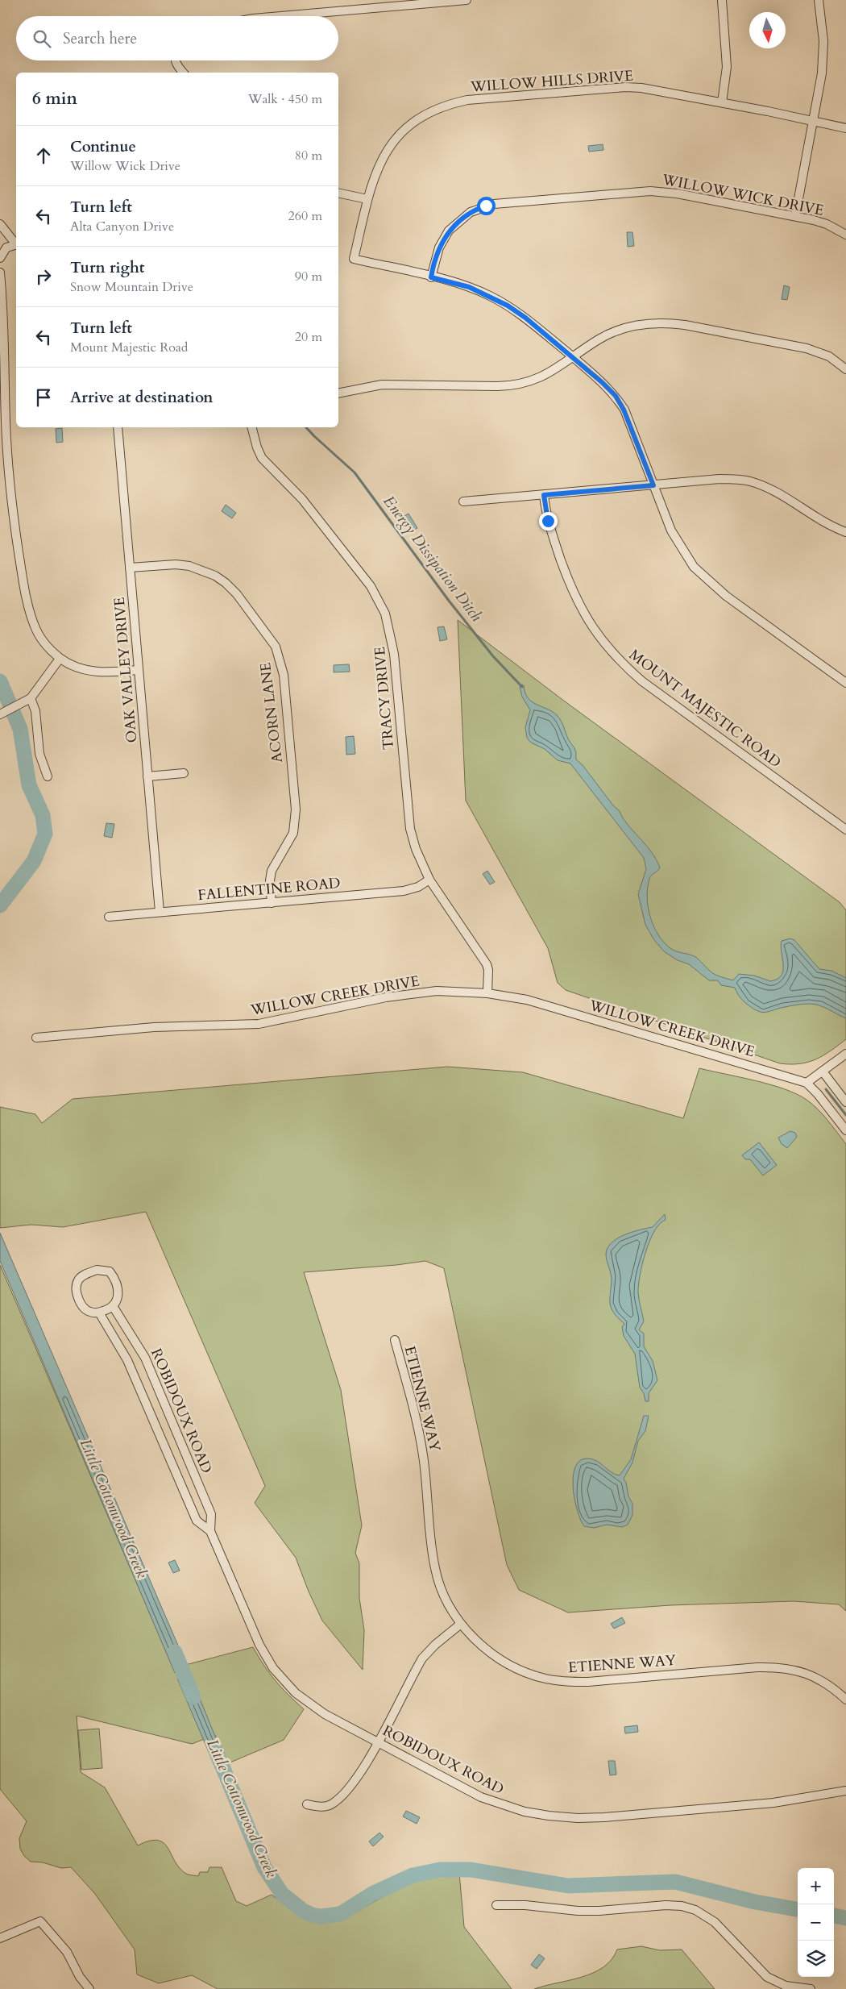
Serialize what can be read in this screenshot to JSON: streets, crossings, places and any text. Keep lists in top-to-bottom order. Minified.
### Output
{"streets":{"street":["WILLOW HILLS DRIVE","WILLOW WICK DRIVE","OAK VALLEY DRIVE","TRACY DRIVE","MOUNT MAJESTIC ROAD","ACORN LANE","FALLENTINE ROAD","WILLOW CREEK DRIVE","ETIENNE WAY","ROBIDOUX ROAD"]},"crossings":[["WILLOW HILLS DRIVE","WILLOW WICK DRIVE"],["OAK VALLEY DRIVE","ACORN LANE"],["OAK VALLEY DRIVE","FALLENTINE ROAD"],["TRACY DRIVE","FALLENTINE ROAD"],["TRACY DRIVE","WILLOW CREEK DRIVE"],["ACORN LANE","FALLENTINE ROAD"]],"water":["Energy Dissipation Ditch","Little Cottonwood Creek"],"north":"bottom","page":{"search":"Search here","heading":["6 min","Walk · 450 m"],"list":[["Continue","Willow Wick Drive","80 m"],["Turn left","Alta Canyon Drive","260 m"],["Turn right","Snow Mountain Drive","90 m"],["Turn left","Mount Majestic Road","20 m"],"Arrive at destination"],"map_buttons":["+","−"]}}
